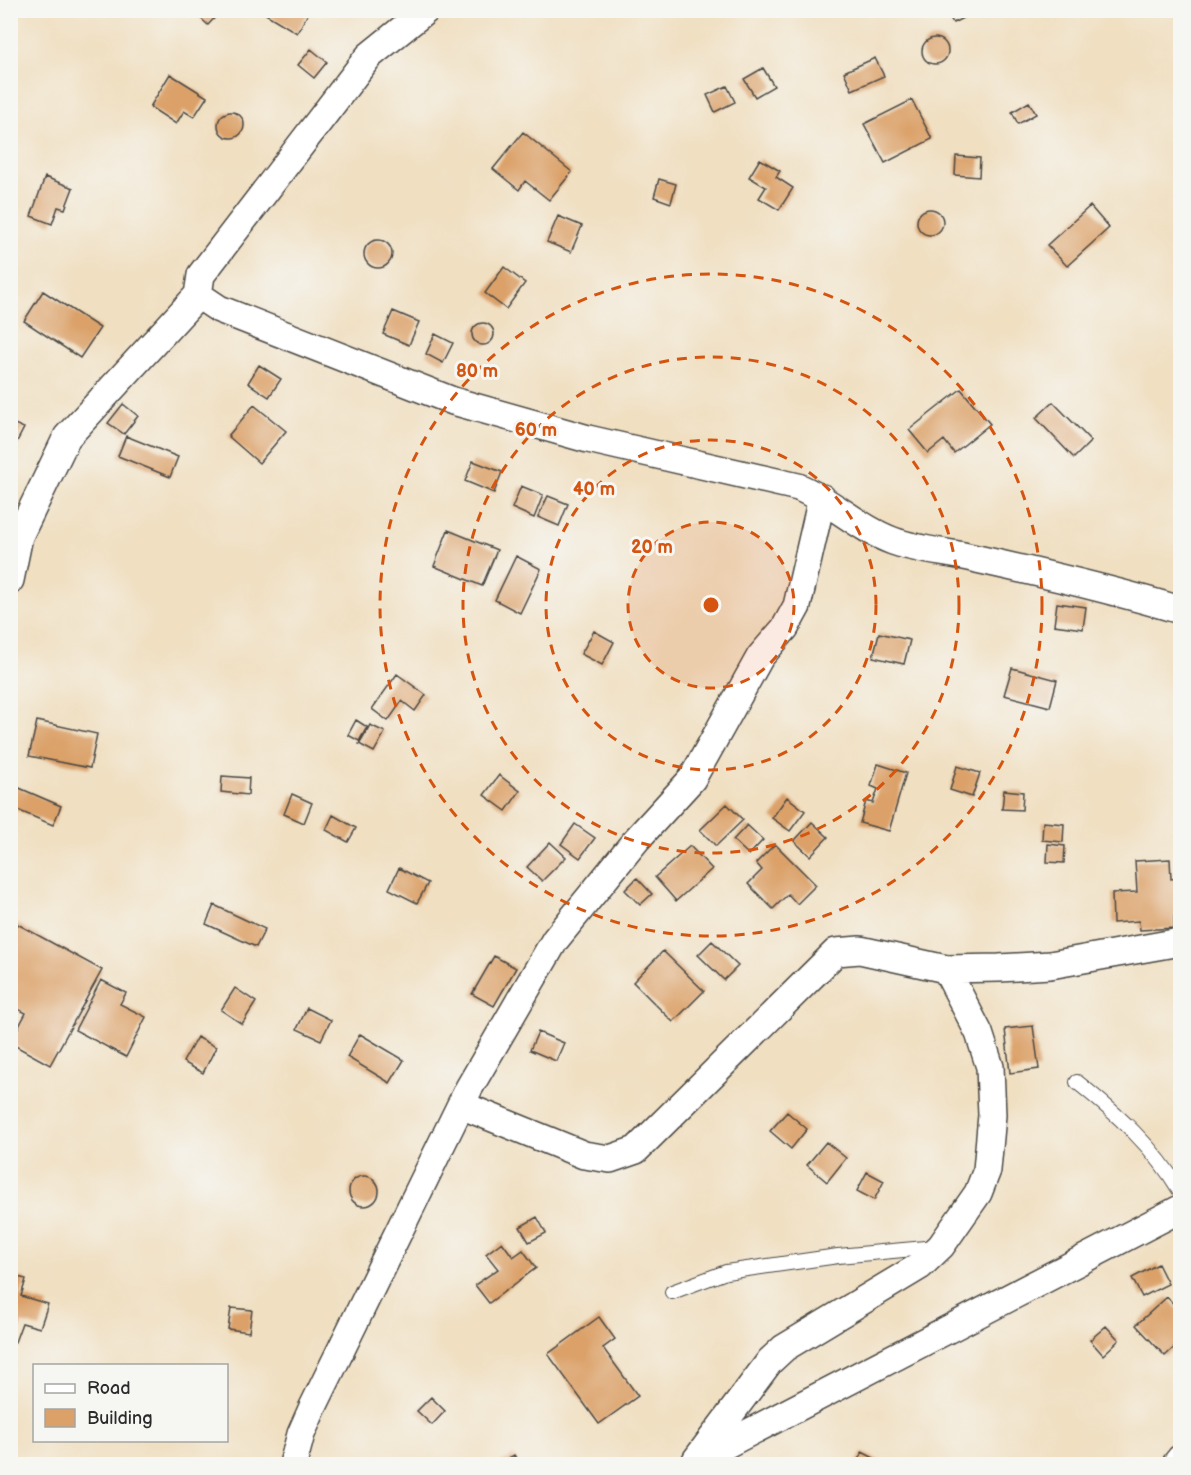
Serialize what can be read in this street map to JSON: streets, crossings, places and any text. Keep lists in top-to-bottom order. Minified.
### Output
{"legend":["Road","Building"],"rings":["80 m","60 m","40 m","20 m"]}
